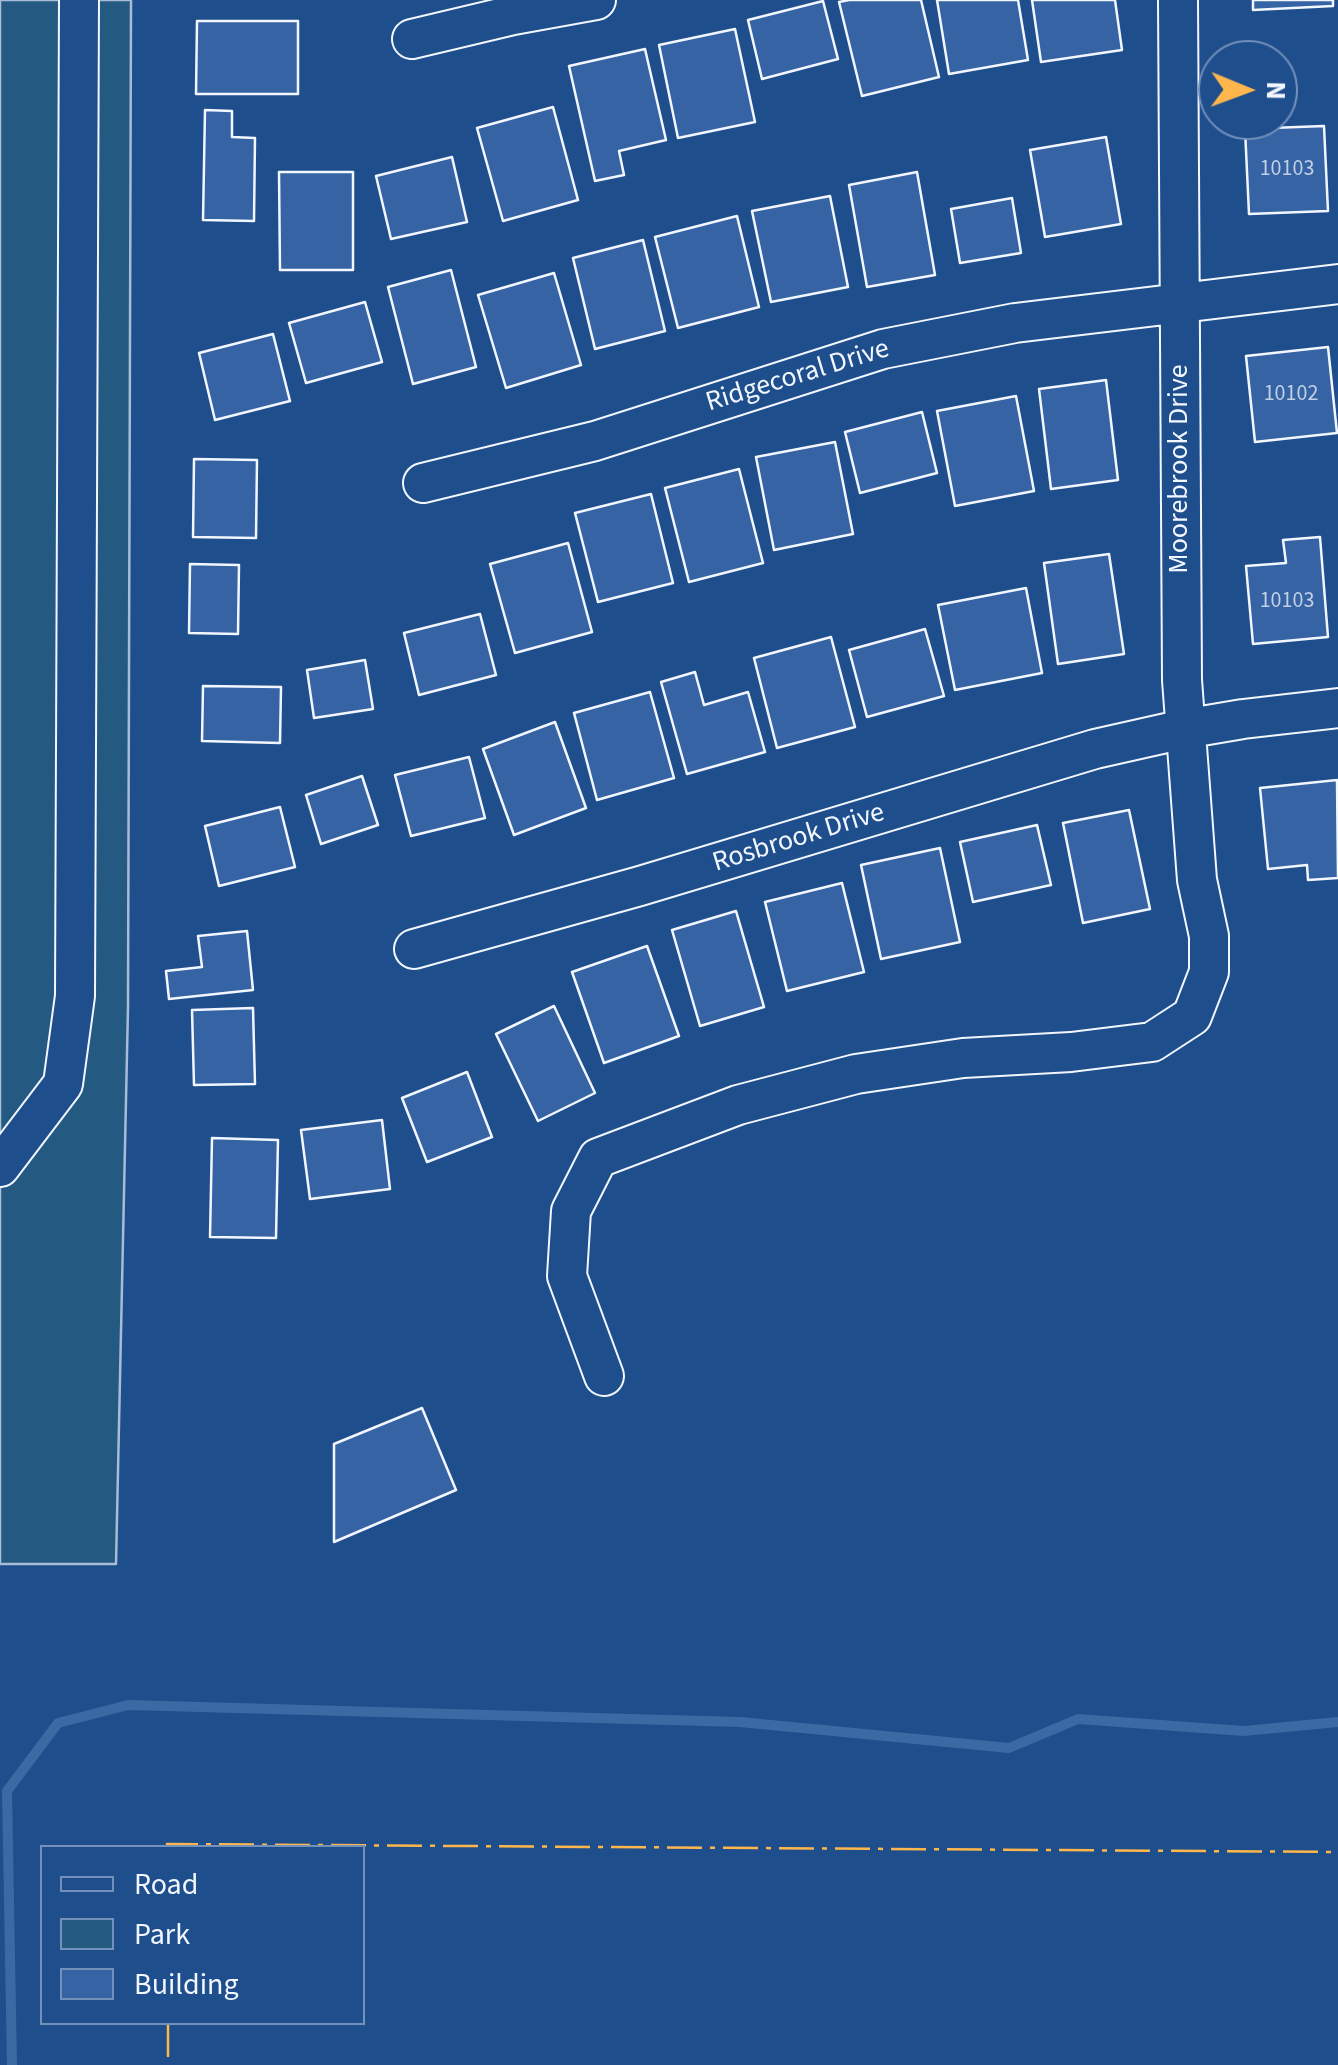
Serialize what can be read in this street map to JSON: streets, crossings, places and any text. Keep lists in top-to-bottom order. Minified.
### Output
{"streets":{"street":["Ridgecoral Drive","Moorebrook Drive","Rosbrook Drive"]},"crossings":[["Ridgecoral Drive","Moorebrook Drive"],["Moorebrook Drive","Rosbrook Drive"]],"house_numbers":["10103","10102","10103"],"legend":["Road","Park","Building"],"north":"right"}
